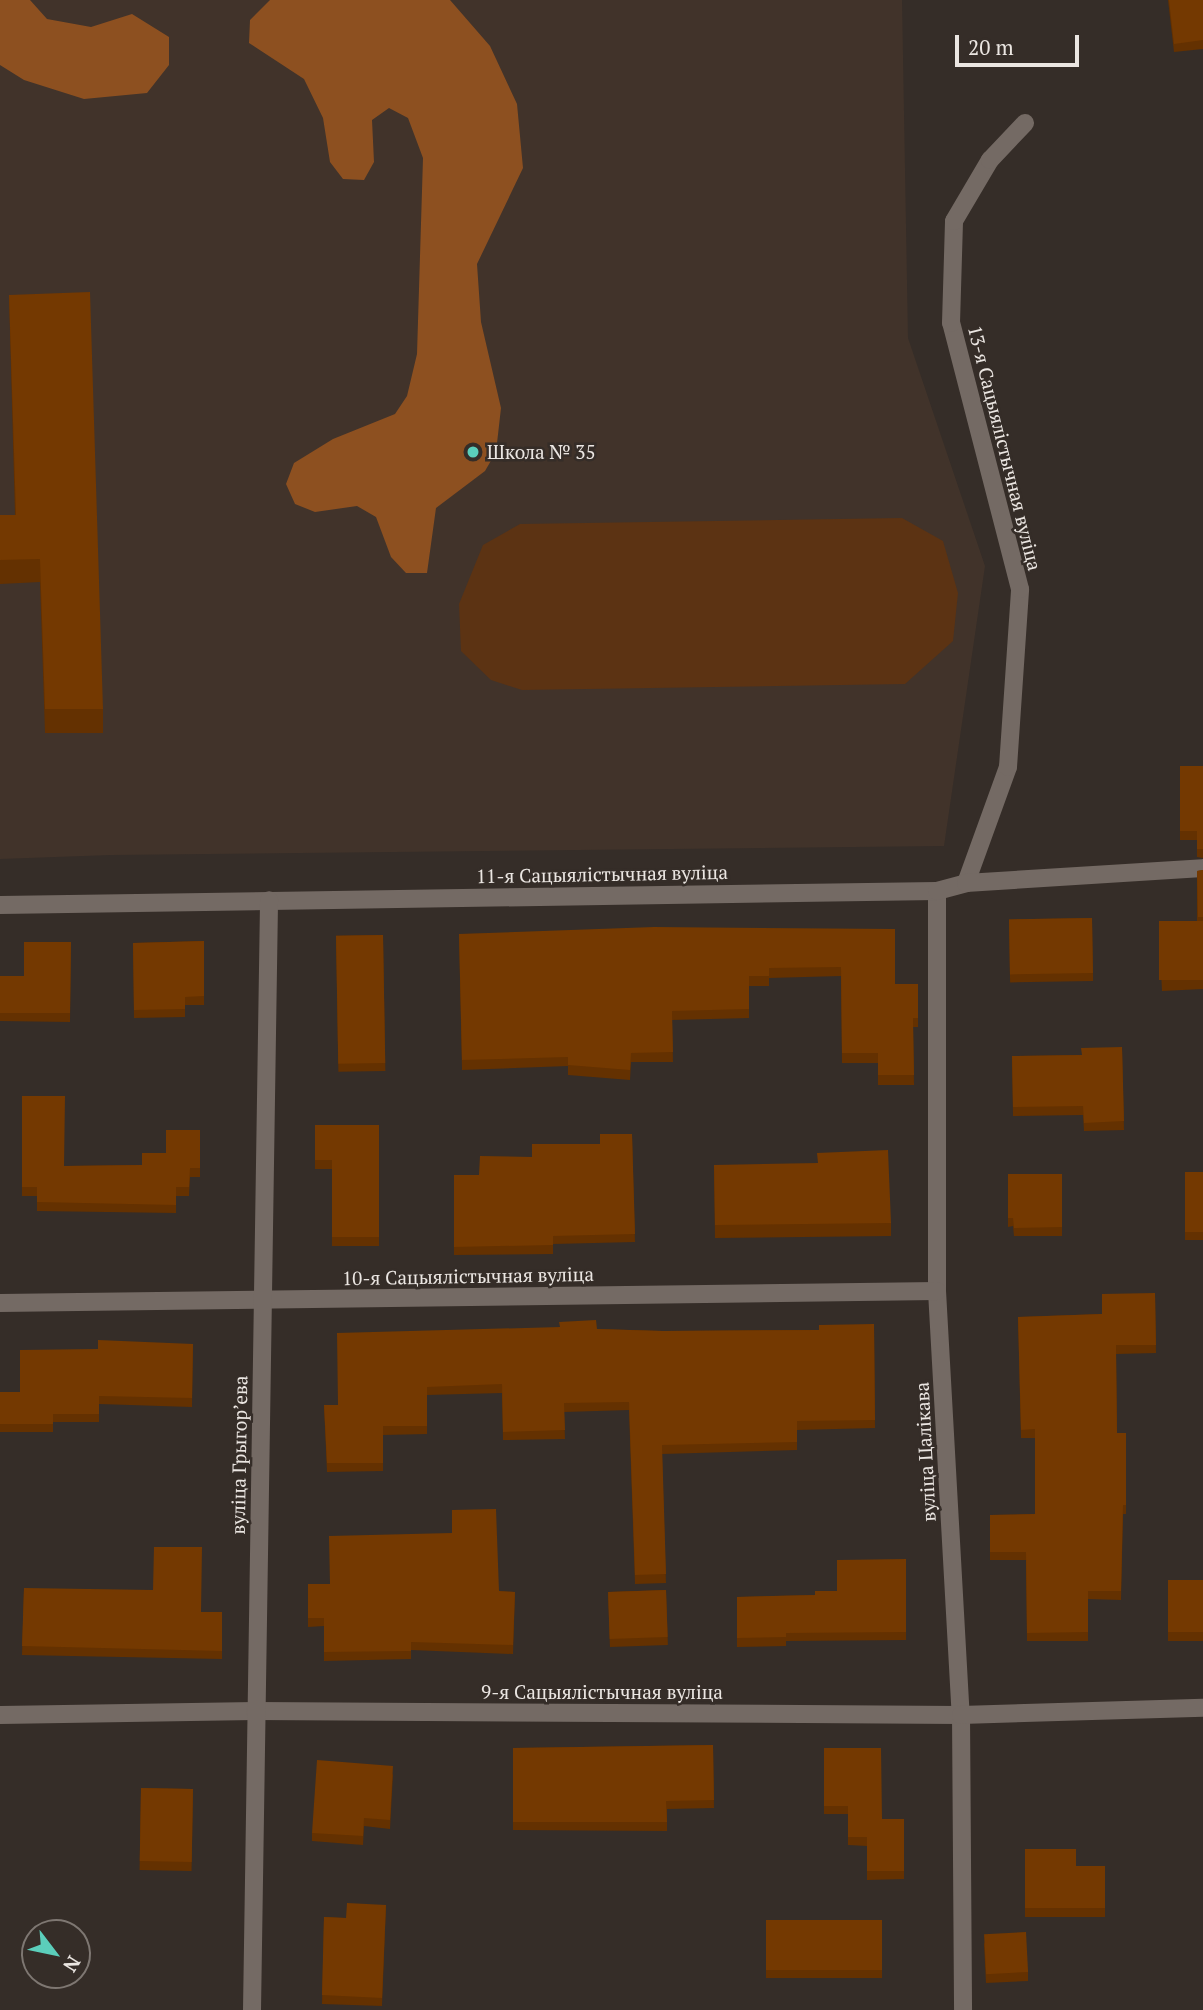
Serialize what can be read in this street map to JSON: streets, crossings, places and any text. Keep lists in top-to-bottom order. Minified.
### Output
{"streets":{"street":["13-я Сацыялістычная вуліца","11-я Сацыялістычная вуліца","10-я Сацыялістычная вуліца","вуліца Цалікава","вуліца Грыгорʼева","9-я Сацыялістычная вуліца"]},"crossings":[["13-я Сацыялістычная вуліца","11-я Сацыялістычная вуліца"],["11-я Сацыялістычная вуліца","вуліца Цалікава"],["11-я Сацыялістычная вуліца","вуліца Грыгорʼева"],["10-я Сацыялістычная вуліца","вуліца Цалікава"],["10-я Сацыялістычная вуліца","вуліца Грыгорʼева"],["вуліца Цалікава","9-я Сацыялістычная вуліца"],["вуліца Грыгорʼева","9-я Сацыялістычная вуліца"]],"places":["Школа № 35"],"scale_bar":"20 m","north":"bottom right"}
